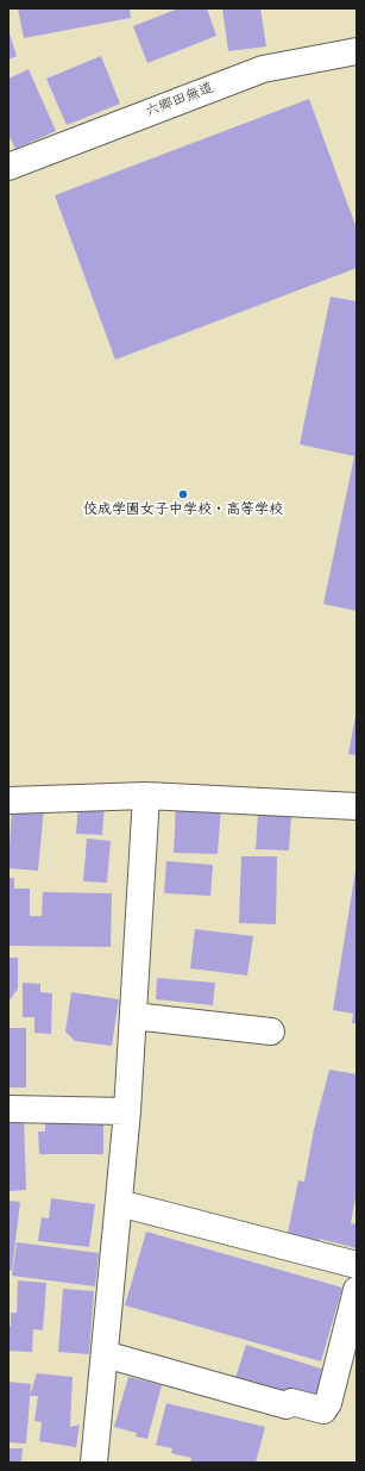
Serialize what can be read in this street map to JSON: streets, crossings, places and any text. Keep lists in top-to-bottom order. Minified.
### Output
{"streets":{"street":["六郷田無道"]},"places":["佼成学園女子中学校・高等学校"]}
